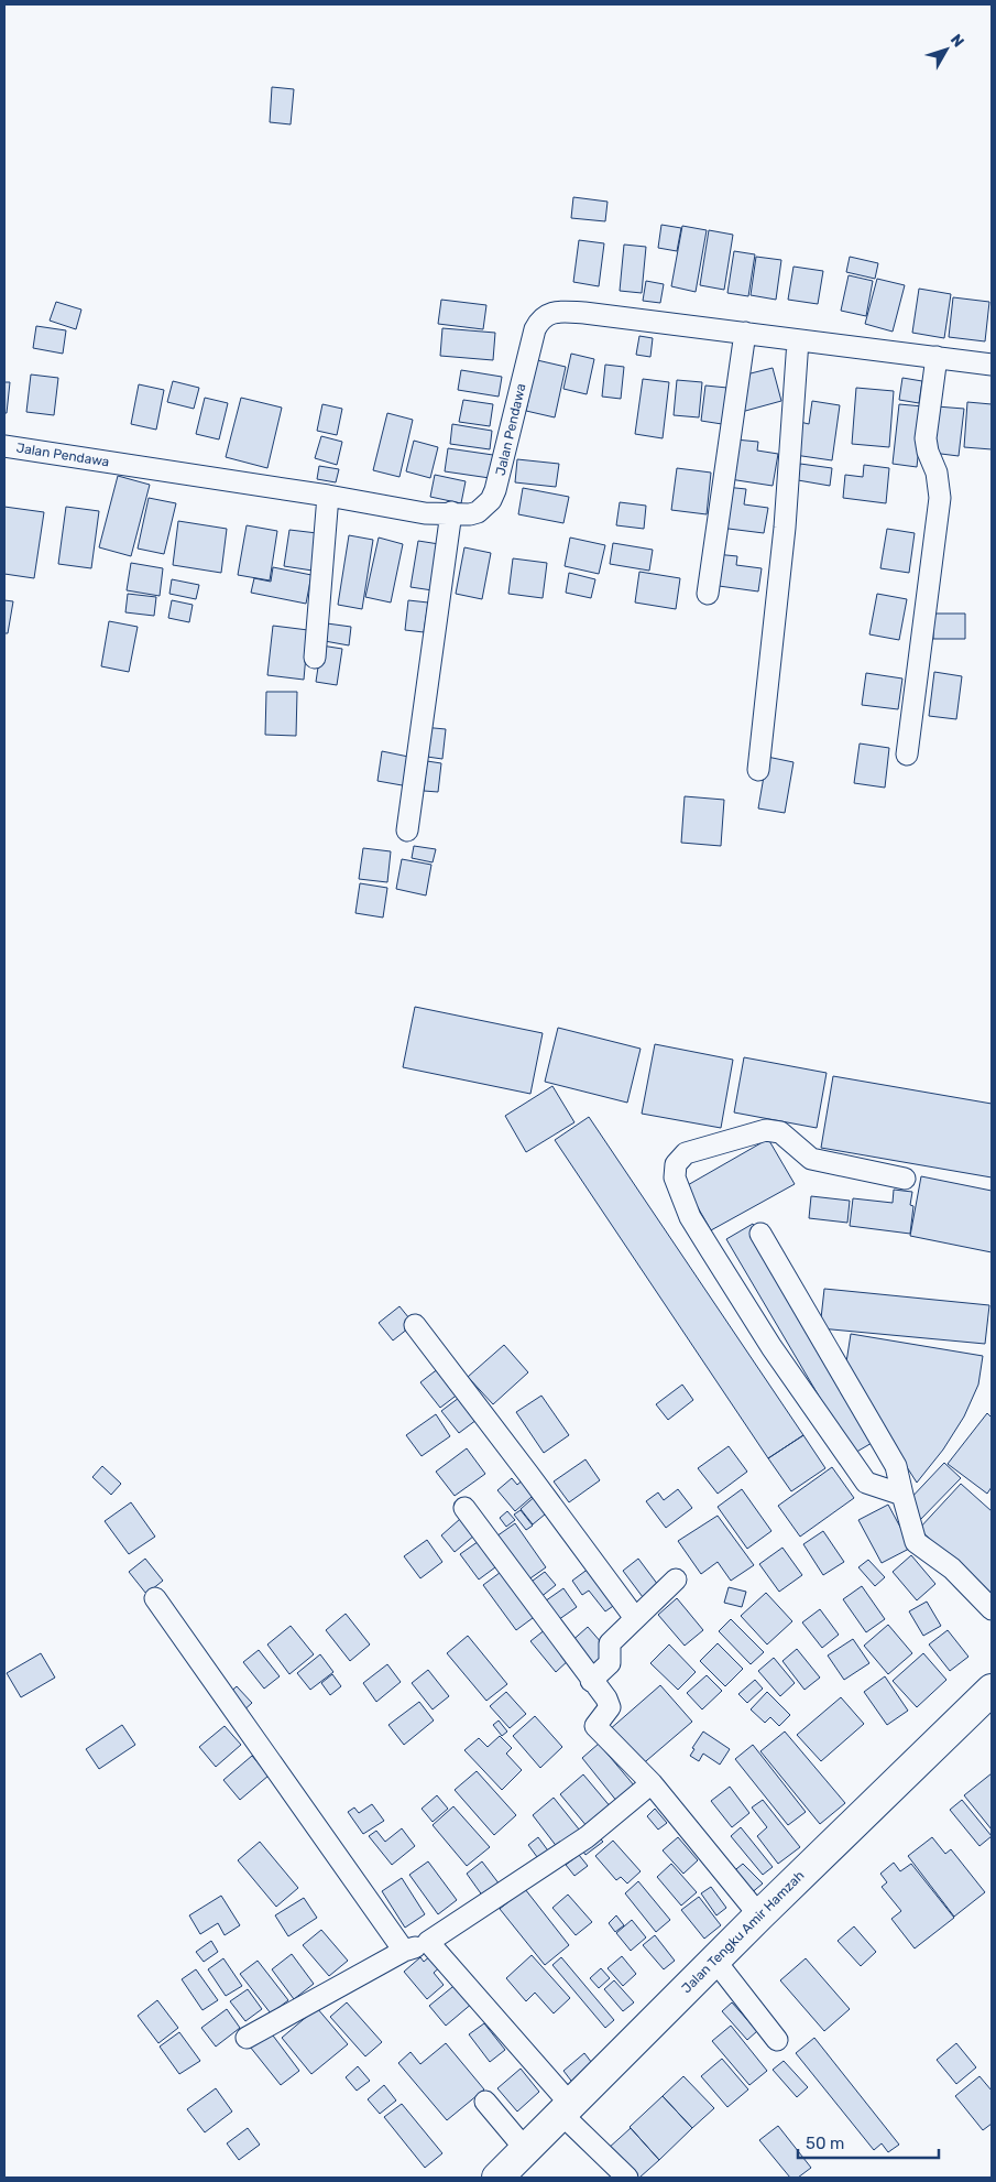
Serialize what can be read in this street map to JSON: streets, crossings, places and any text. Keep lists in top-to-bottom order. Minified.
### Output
{"streets":{"highway":["Jalan Tengku Amir Hamzah"],"street":["Jalan Pendawa"]},"scale_bar":"50 m","north":"top right"}
